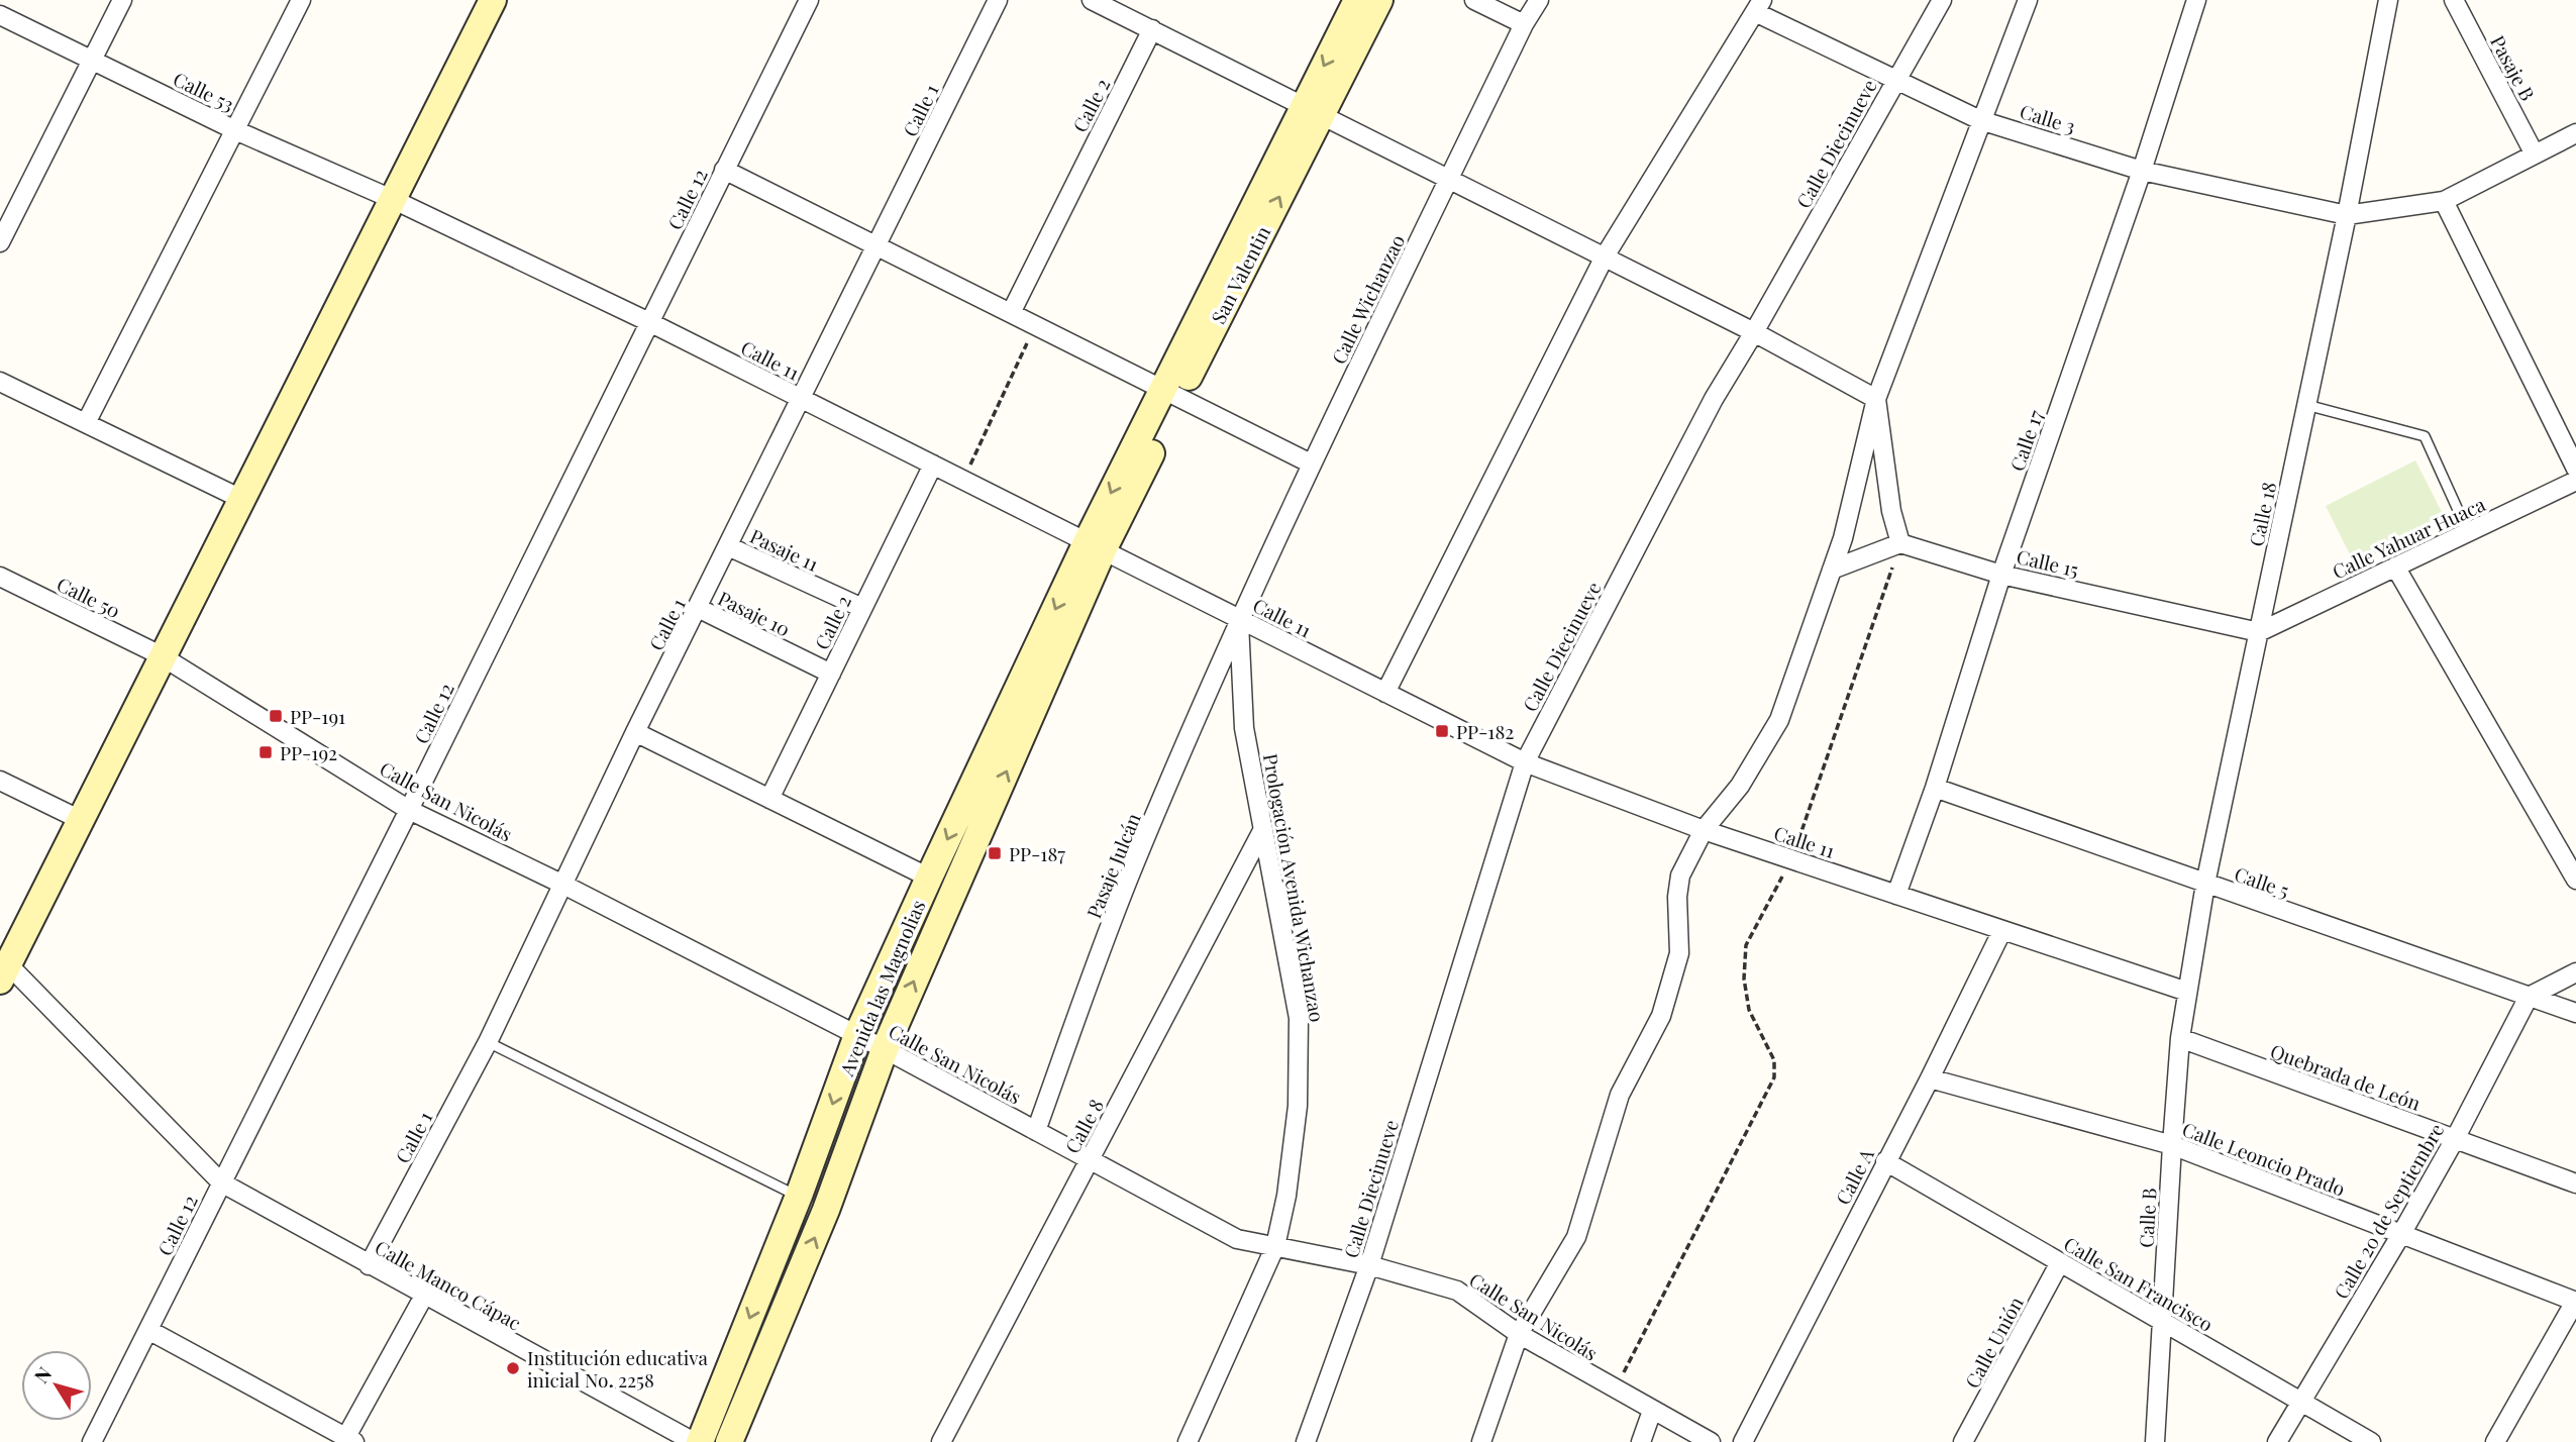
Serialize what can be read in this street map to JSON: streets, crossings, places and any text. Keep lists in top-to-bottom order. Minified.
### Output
{"streets":{"main road":["San Valentin","Avenida las Magnolias"],"street":["Pasaje B","Calle 53","Calle 2","Calle 1","Calle 3","Calle Diecinueve","Calle 12","Calle Wichanzao","Calle 11","Calle 17","Calle 18","Calle Yahuar Huaca","Pasaje 11","Calle 15","Calle 50","Pasaje 10","Calle San Nicolás","Pasaje Julcán","Calle 5","Prologación Avenida Wichanzao","Quebrada de León","Calle 8","Calle Leoncio Prado","Calle A","Calle 20 de Septiembre","Calle B","Calle San Francisco","Calle Manco Cápac","Calle Unión"]},"crossings":[["Calle 53","Calle 11"],["Calle 2","Calle 11"],["Calle 2","Pasaje 11"],["Calle 2","Pasaje 10"],["Calle 1","Calle 11"],["Calle 1","Pasaje 11"],["Calle 1","Pasaje 10"],["Calle 1","Calle San Nicolás"],["Calle 1","Calle Manco Cápac"],["Calle 3","Calle Diecinueve"],["Calle 3","Calle 17"],["Calle 3","Calle 18"],["Calle Diecinueve","Calle 11"],["Calle Diecinueve","Calle San Nicolás"],["Calle 12","Calle 11"],["Calle 12","Calle San Nicolás"],["Calle 12","Calle Manco Cápac"],["San Valentin","Calle 11"],["San Valentin","Avenida las Magnolias"],["Calle Wichanzao","Calle 11"],["Calle Wichanzao","Pasaje Julcán"],["Calle Wichanzao","Prologación Avenida Wichanzao"],["Calle 11","Calle 17"],["Calle 11","Calle 18"],["Calle 11","Pasaje Julcán"],["Calle 11","Prologación Avenida Wichanzao"],["Calle 11","Avenida las Magnolias"],["Calle 11","Calle A"],["Calle 17","Calle 15"],["Calle 17","Calle 5"],["Calle 18","Calle Yahuar Huaca"],["Calle 18","Calle 15"],["Calle 18","Calle 5"],["Calle 18","Quebrada de León"],["Calle 18","Calle B"],["Calle Yahuar Huaca","Calle 15"],["Calle 50","Calle San Nicolás"],["Calle San Nicolás","Pasaje Julcán"],["Calle San Nicolás","Prologación Avenida Wichanzao"],["Calle San Nicolás","Avenida las Magnolias"],["Calle San Nicolás","Calle 8"],["Pasaje Julcán","Prologación Avenida Wichanzao"],["Calle 5","Calle 20 de Septiembre"],["Prologación Avenida Wichanzao","Calle 8"],["Quebrada de León","Calle 20 de Septiembre"],["Quebrada de León","Calle B"],["Calle Leoncio Prado","Calle A"],["Calle Leoncio Prado","Calle 20 de Septiembre"],["Calle Leoncio Prado","Calle B"],["Calle A","Calle San Francisco"],["Calle 20 de Septiembre","Calle San Francisco"],["Calle B","Calle San Francisco"],["Calle San Francisco","Calle Unión"]],"places":{"transit":["PP-191","PP-182","PP-192","PP-187"],"other":["Institución educativa inicial No. 2258"]},"north":"top left"}
